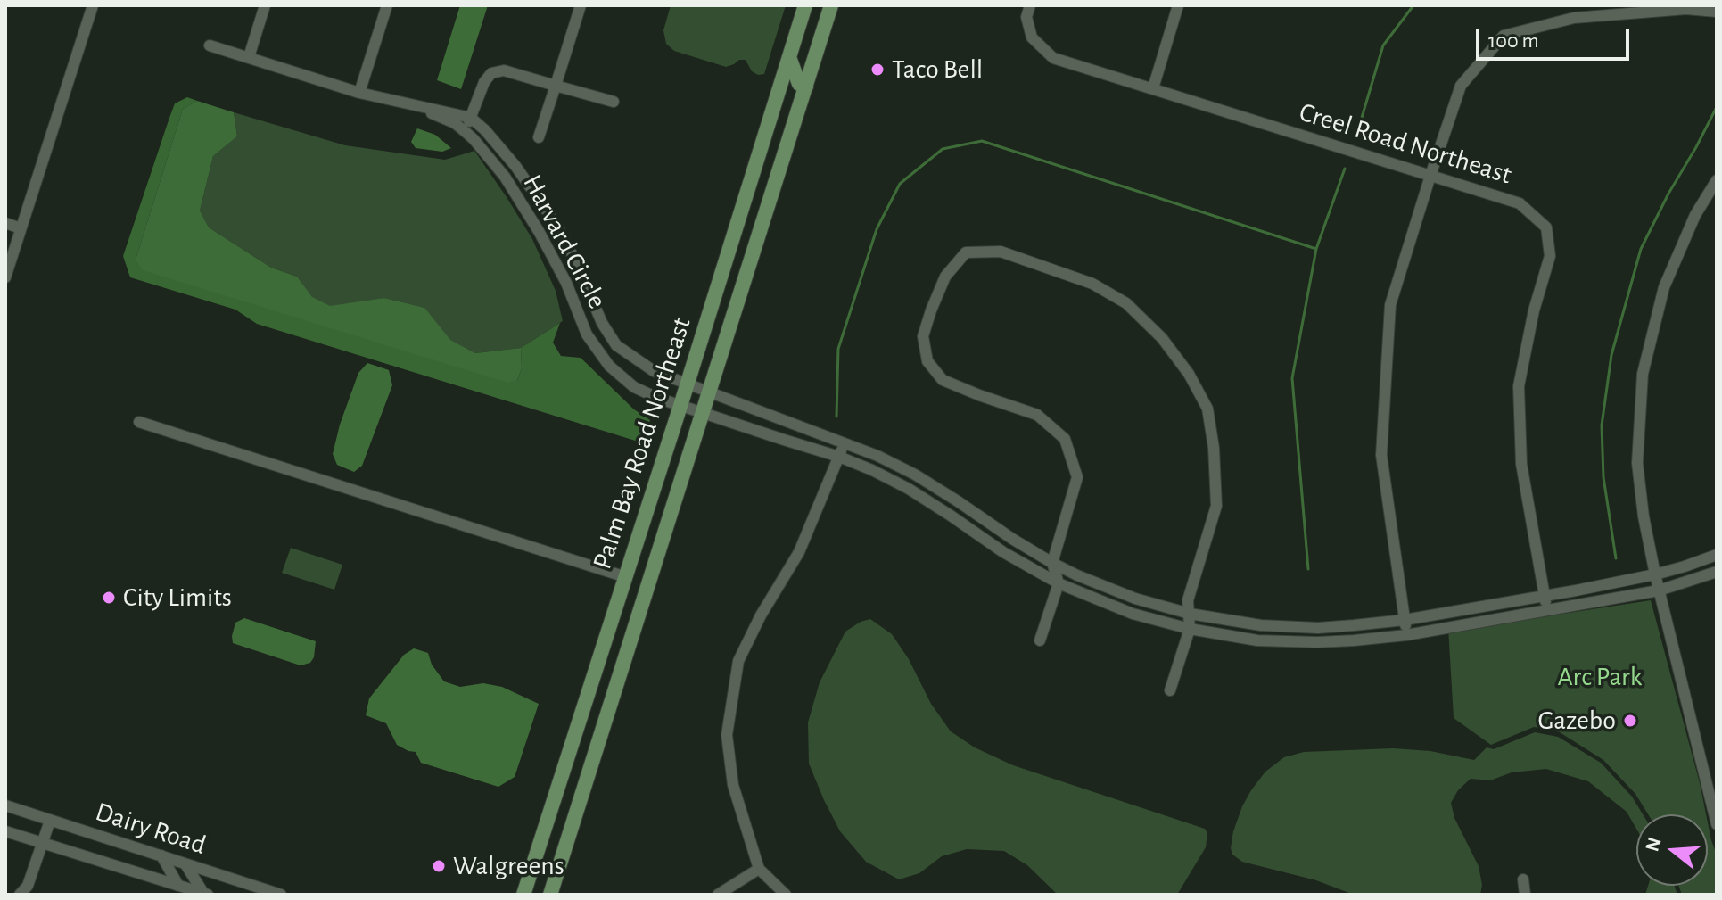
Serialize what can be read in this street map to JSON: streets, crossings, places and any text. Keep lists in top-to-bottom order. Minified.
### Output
{"streets":{"main road":["Palm Bay Road Northeast"],"street":["Creel Road Northeast","Harvard Circle","Dairy Road"]},"crossings":[["Creel Road Northeast","Harvard Circle"],["Harvard Circle","Palm Bay Road Northeast"]],"parks":["Arc Park"],"places":["Taco Bell","City Limits","Gazebo","Walgreens"],"scale_bar":"100 m","north":"left"}
